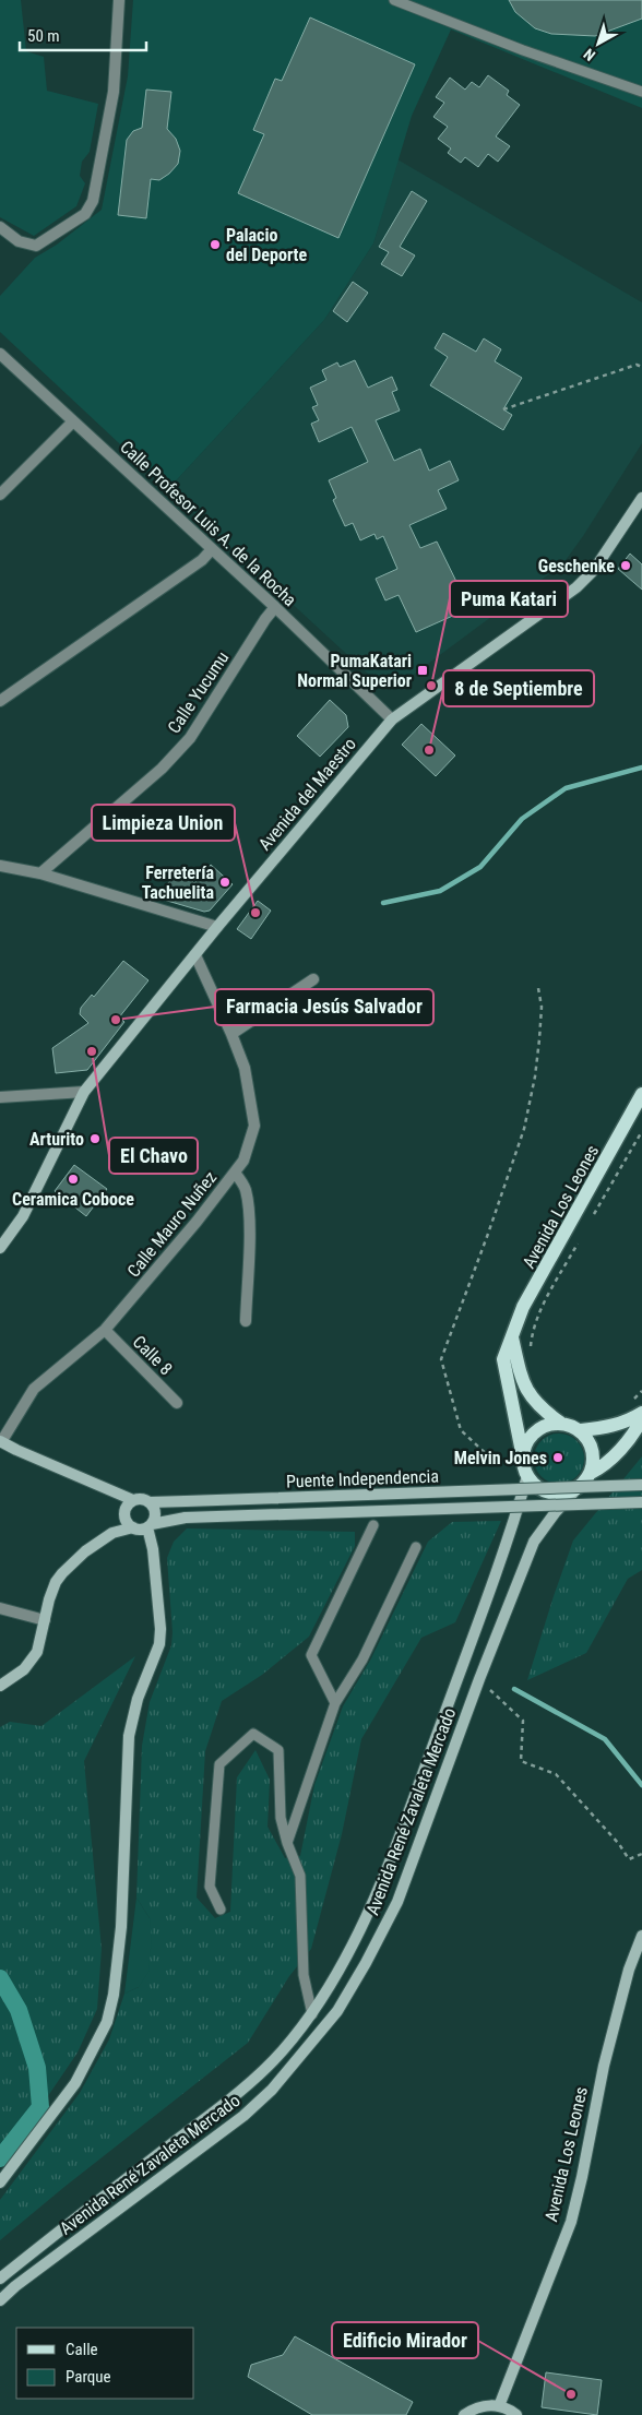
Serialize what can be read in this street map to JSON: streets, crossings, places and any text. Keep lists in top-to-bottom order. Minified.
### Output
{"streets":{"main road":["Avenida del Maestro","Avenida Los Leones","Puente Independencia","Avenida René Zavaleta Mercado"],"street":["Calle Profesor Luis A. de la Rocha","Calle Yucumu","Calle Mauro Nuñez","Calle 8"]},"crossings":[["Calle Profesor Luis A. de la Rocha","Calle Yucumu"],["Calle Profesor Luis A. de la Rocha","Avenida del Maestro"],["Avenida del Maestro","Calle Mauro Nuñez"],["Avenida Los Leones","Avenida René Zavaleta Mercado"],["Calle Mauro Nuñez","Calle 8"]],"places":{"other":["Palacio del Deporte","Geschenke","Puma Katari","8 de Septiembre","Ferretería Tachuelita","Limpieza Union","Farmacia Jesús Salvador","El Chavo","Arturito","Ceramica Coboce","Melvin Jones","Edificio Mirador"],"transit":["PumaKatari Normal Superior"]},"legend":["Calle","Parque"],"scale_bar":"50 m","north":"bottom left"}
